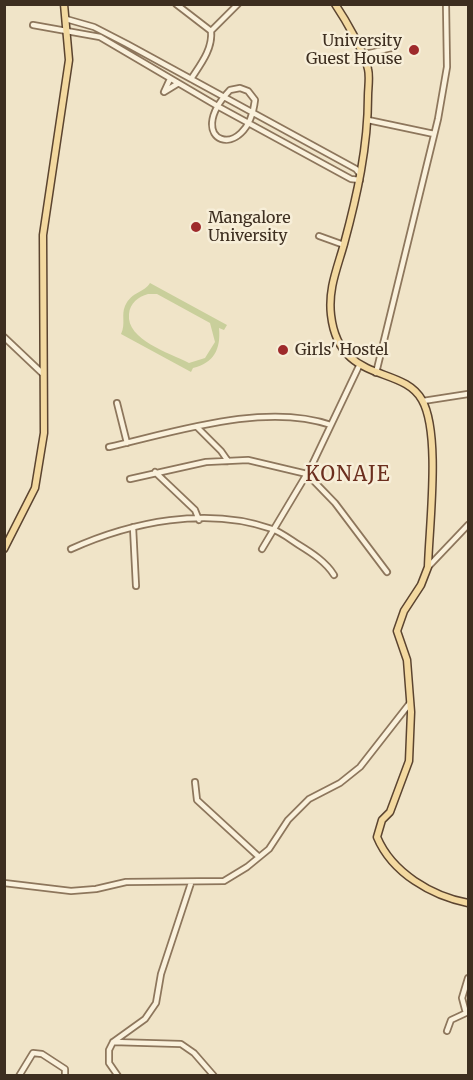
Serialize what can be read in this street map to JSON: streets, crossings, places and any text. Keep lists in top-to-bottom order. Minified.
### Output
{"districts":["KONAJE"],"places":["University Guest House","Mangalore University","Girls' Hostel"]}
